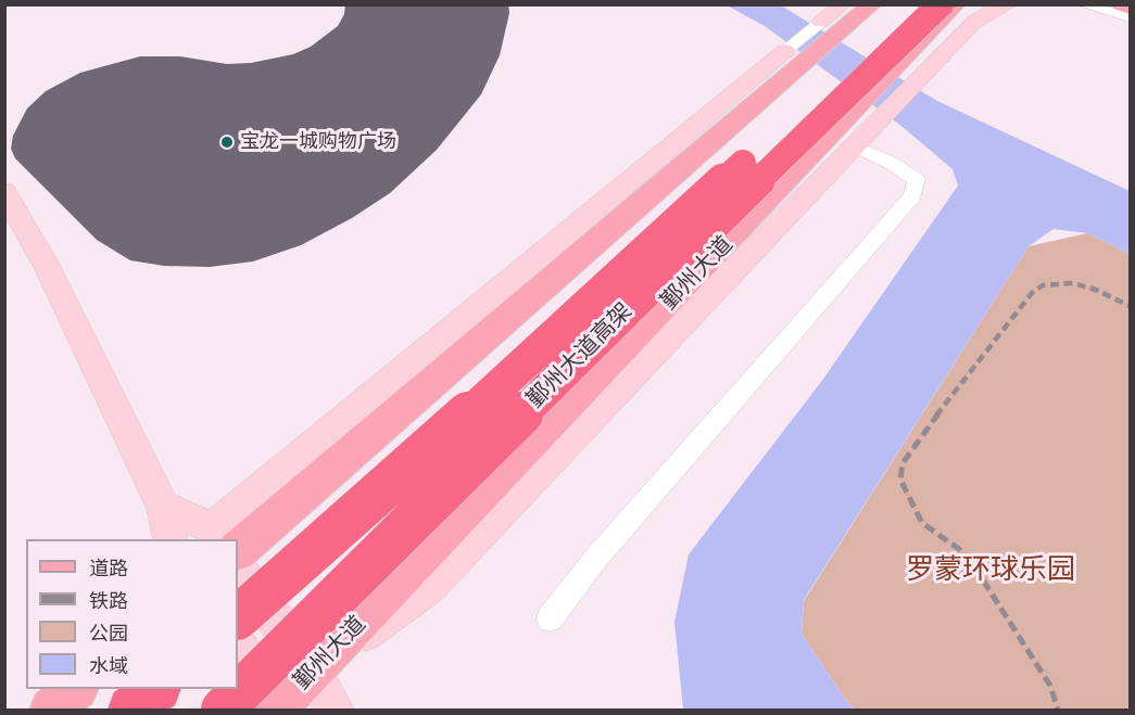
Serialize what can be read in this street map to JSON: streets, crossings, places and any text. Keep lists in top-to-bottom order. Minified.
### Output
{"streets":{"highway":["鄞州大道高架"],"main road":["鄞州大道"]},"parks":["罗蒙环球乐园"],"places":["宝龙一城购物广场"],"legend":["道路","铁路","公园","水域"]}
